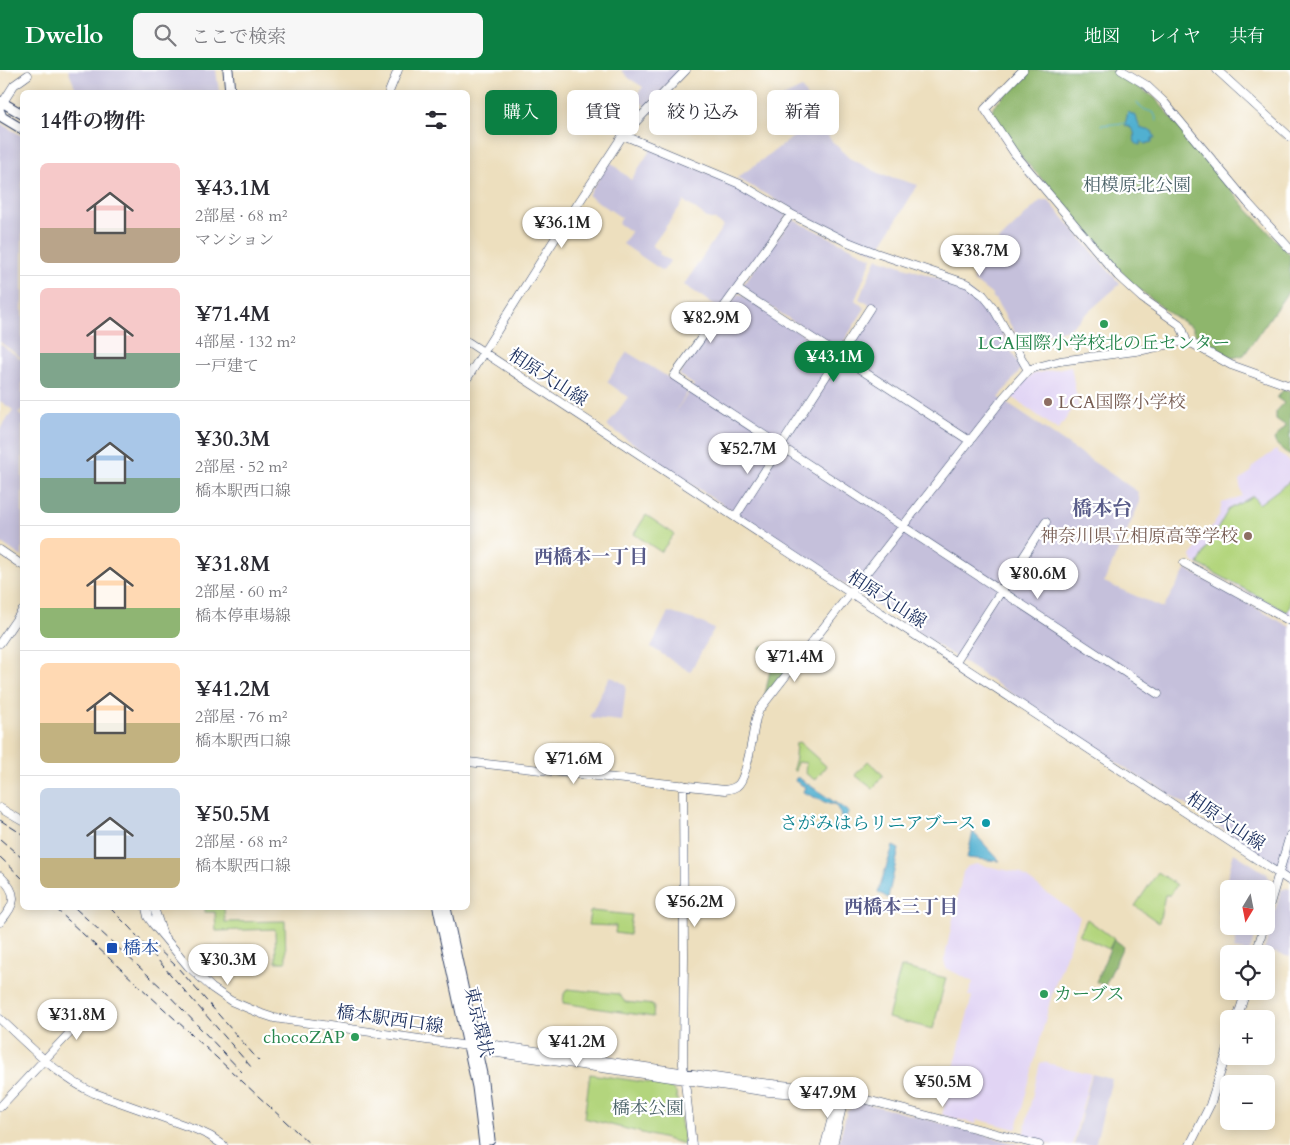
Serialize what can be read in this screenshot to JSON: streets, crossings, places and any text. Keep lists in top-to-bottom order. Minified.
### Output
{"streets":{"highway":["東京環状"],"street":["相原大山線","橋本駅西口線"]},"crossings":[["橋本駅西口線","東京環状"]],"districts":["橋本台","西橋本一丁目","西橋本三丁目"],"parks":["相模原北公園","橋本公園"],"places":{"other":["LCA国際小学校北の丘センター","LCA国際小学校","神奈川県立相原高等学校","さがみはらリニアブース","カーブス","chocoZAP"],"transit":["橋本"]},"north":"bottom","page":{"header":"Dwello","search":"ここで検索","nav":["地図","レイヤ","共有"],"chip":["購入","賃貸","絞り込み","新着"],"heading":"14件の物件","list":[{"name":"¥43.1M","note":"2部屋 · 68 m² · マンション"},{"name":"¥71.4M","note":"4部屋 · 132 m² · 一戸建て"},{"name":"¥30.3M","note":"2部屋 · 52 m² · 橋本駅西口線"},{"name":"¥31.8M","note":"2部屋 · 60 m² · 橋本停車場線"},{"name":"¥41.2M","note":"2部屋 · 76 m² · 橋本駅西口線"},{"name":"¥50.5M","note":"2部屋 · 68 m² · 橋本駅西口線"}],"price":["¥36.1M","¥38.7M","¥82.9M","¥43.1M","¥52.7M","¥80.6M","¥71.4M","¥71.6M","¥56.2M","¥30.3M","¥31.8M","¥41.2M","¥50.5M","¥47.9M"],"map_buttons":["+","−"]}}
